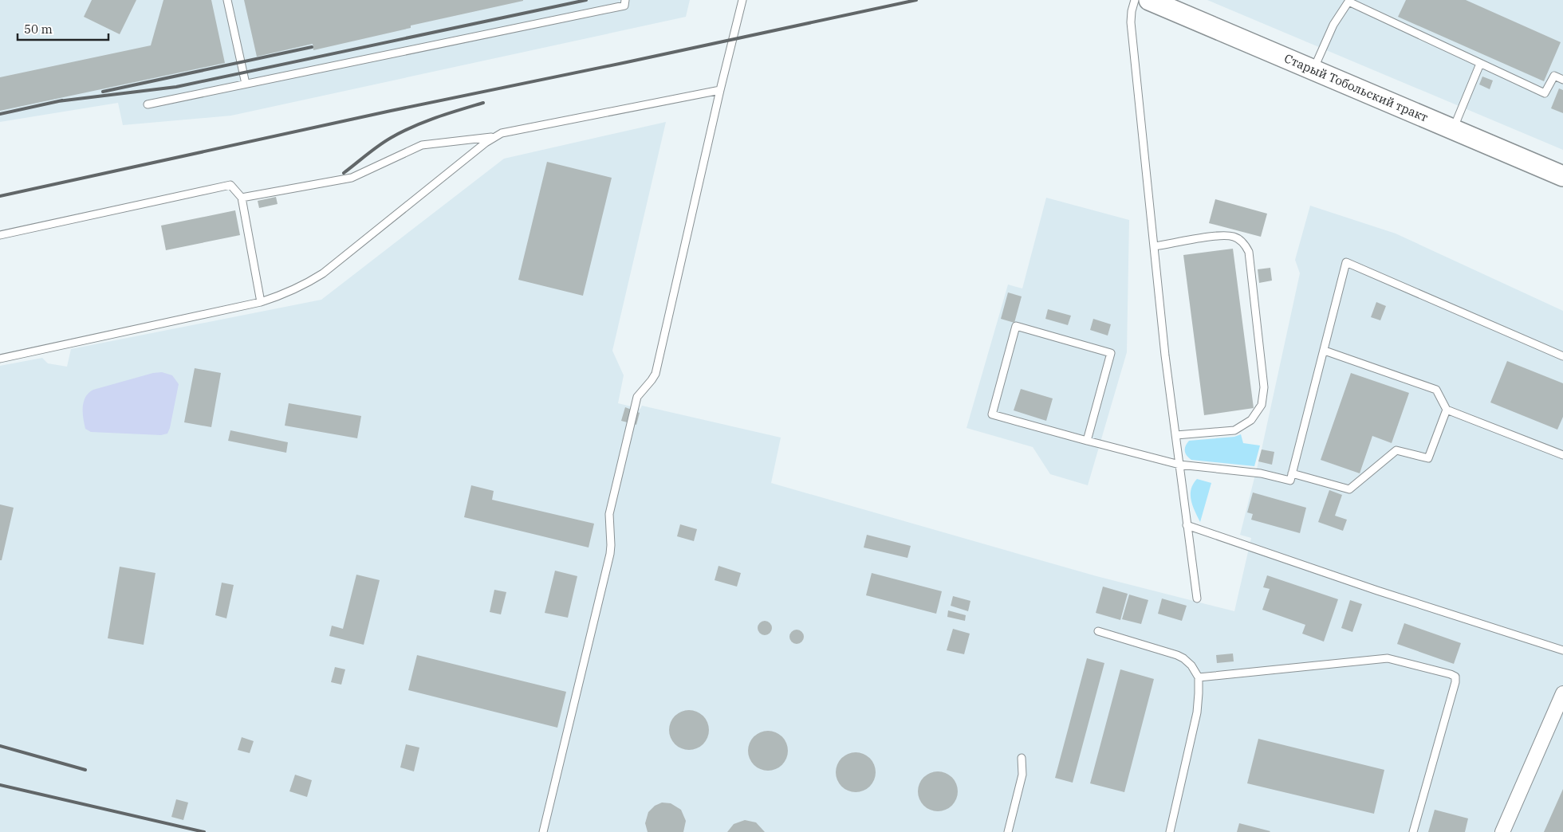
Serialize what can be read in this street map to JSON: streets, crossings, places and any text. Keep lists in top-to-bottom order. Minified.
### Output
{"streets":{"street":["Старый Тобольский тракт"]},"scale_bar":"50 m"}
